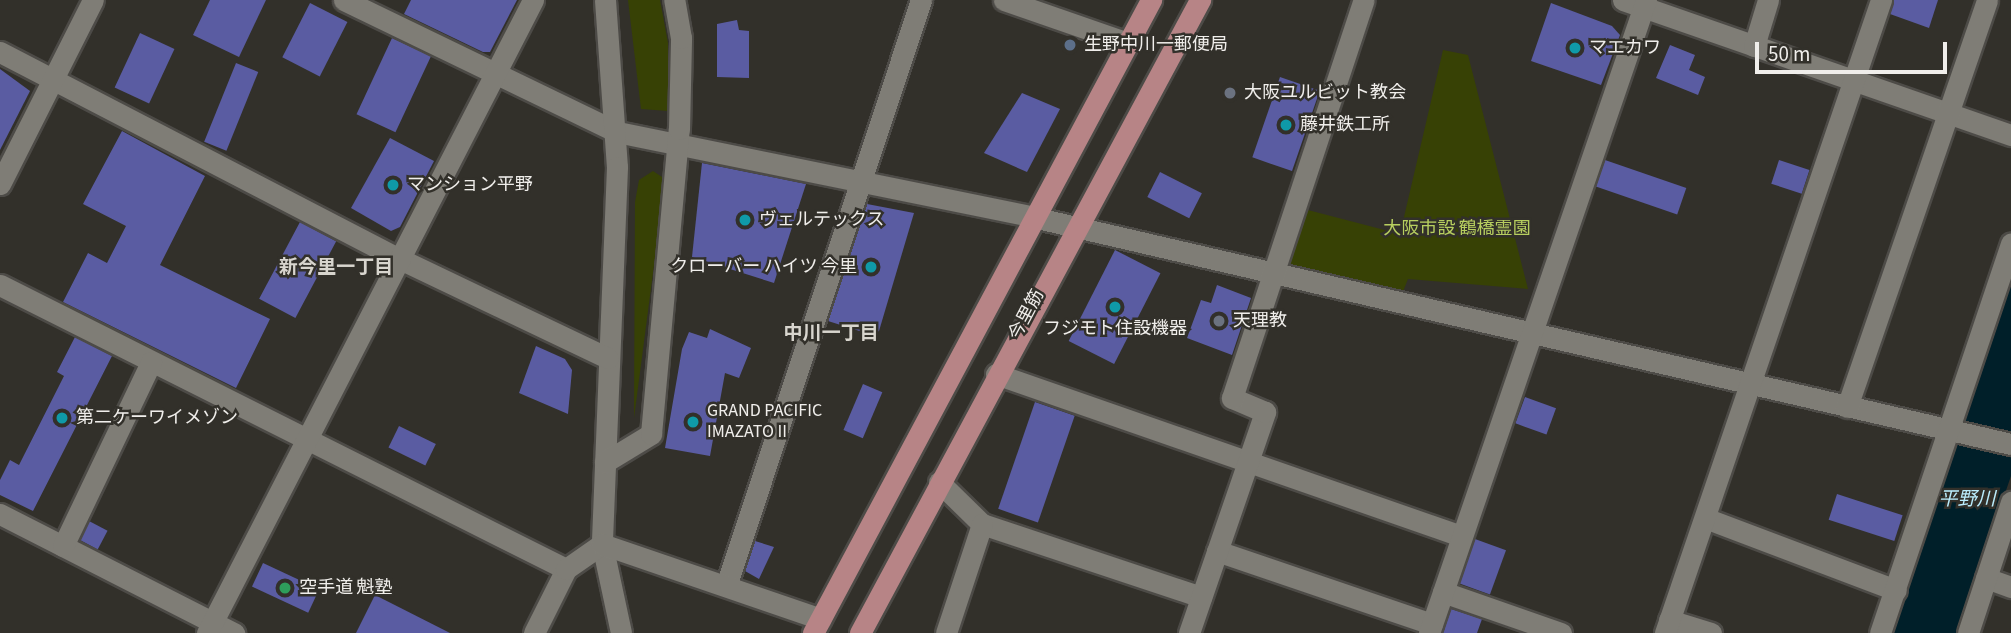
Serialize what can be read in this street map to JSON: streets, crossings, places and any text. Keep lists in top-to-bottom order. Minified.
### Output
{"streets":{"main road":["今里筋"]},"districts":["新今里一丁目","中川一丁目"],"water":["平野川"],"parks":["大阪市設 鶴橋霊園"],"places":["生野中川一郵便局","マエカワ","大阪ユルビット教会","藤井鉄工所","マンション平野","ヴェルテックス","クローバー ハイツ 今里","フジモト住設機器","天理教","第二ケーワイメゾン","GRAND PACIFIC IMAZATO II","空手道 魁塾"],"scale_bar":"50 m"}
